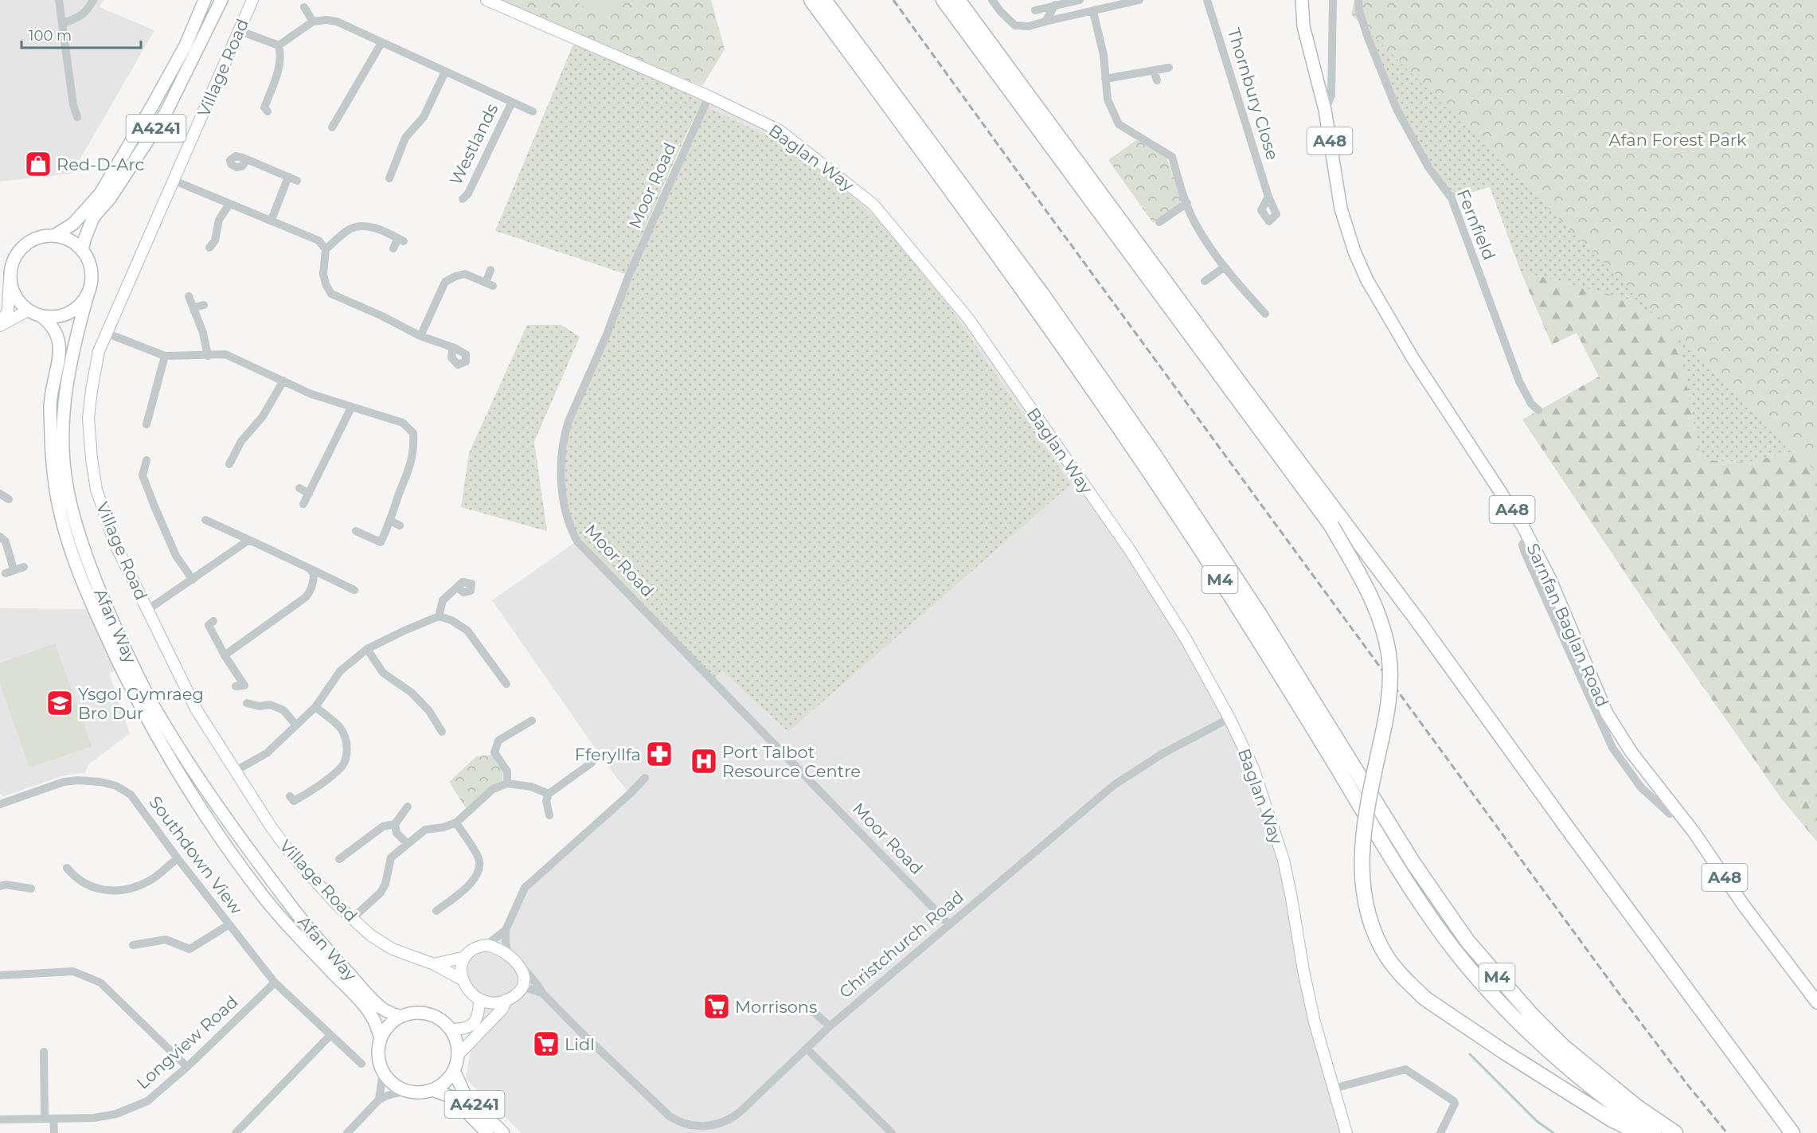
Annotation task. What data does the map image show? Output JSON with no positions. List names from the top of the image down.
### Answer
{
  "streets": {
    "highway": ["M4"],
    "main road": [
      "A4241",
      "A48",
      "Sarnfan Baglan Road",
      "Afan Way"
    ],
    "street": [
      "Village Road",
      "Thornbury Close",
      "Westlands",
      "Baglan Way",
      "Moor Road",
      "Fernfield",
      "Southdown View",
      "Christchurch Road",
      "Longview Road"
    ]
  },
  "crossings": [
    ["Village Road", "Christchurch Road"],
    ["A4241", "Afan Way"],
    ["A48", "Sarnfan Baglan Road"],
    ["Baglan Way", "Moor Road"],
    ["Baglan Way", "Christchurch Road"],
    ["Moor Road", "Christchurch Road"],
    ["Southdown View", "Longview Road"]
  ],
  "parks": ["Afan Forest Park"],
  "places": {
    "shop": ["Red-D-Arc"],
    "school or university": ["Ysgol Gymraeg Bro Dur"],
    "pharmacy": ["Fferyllfa"],
    "hospital": ["Port Talbot Resource Centre"],
    "supermarket": ["Morrisons", "Lidl"]
  },
  "scale_bar": "100 m"
}
